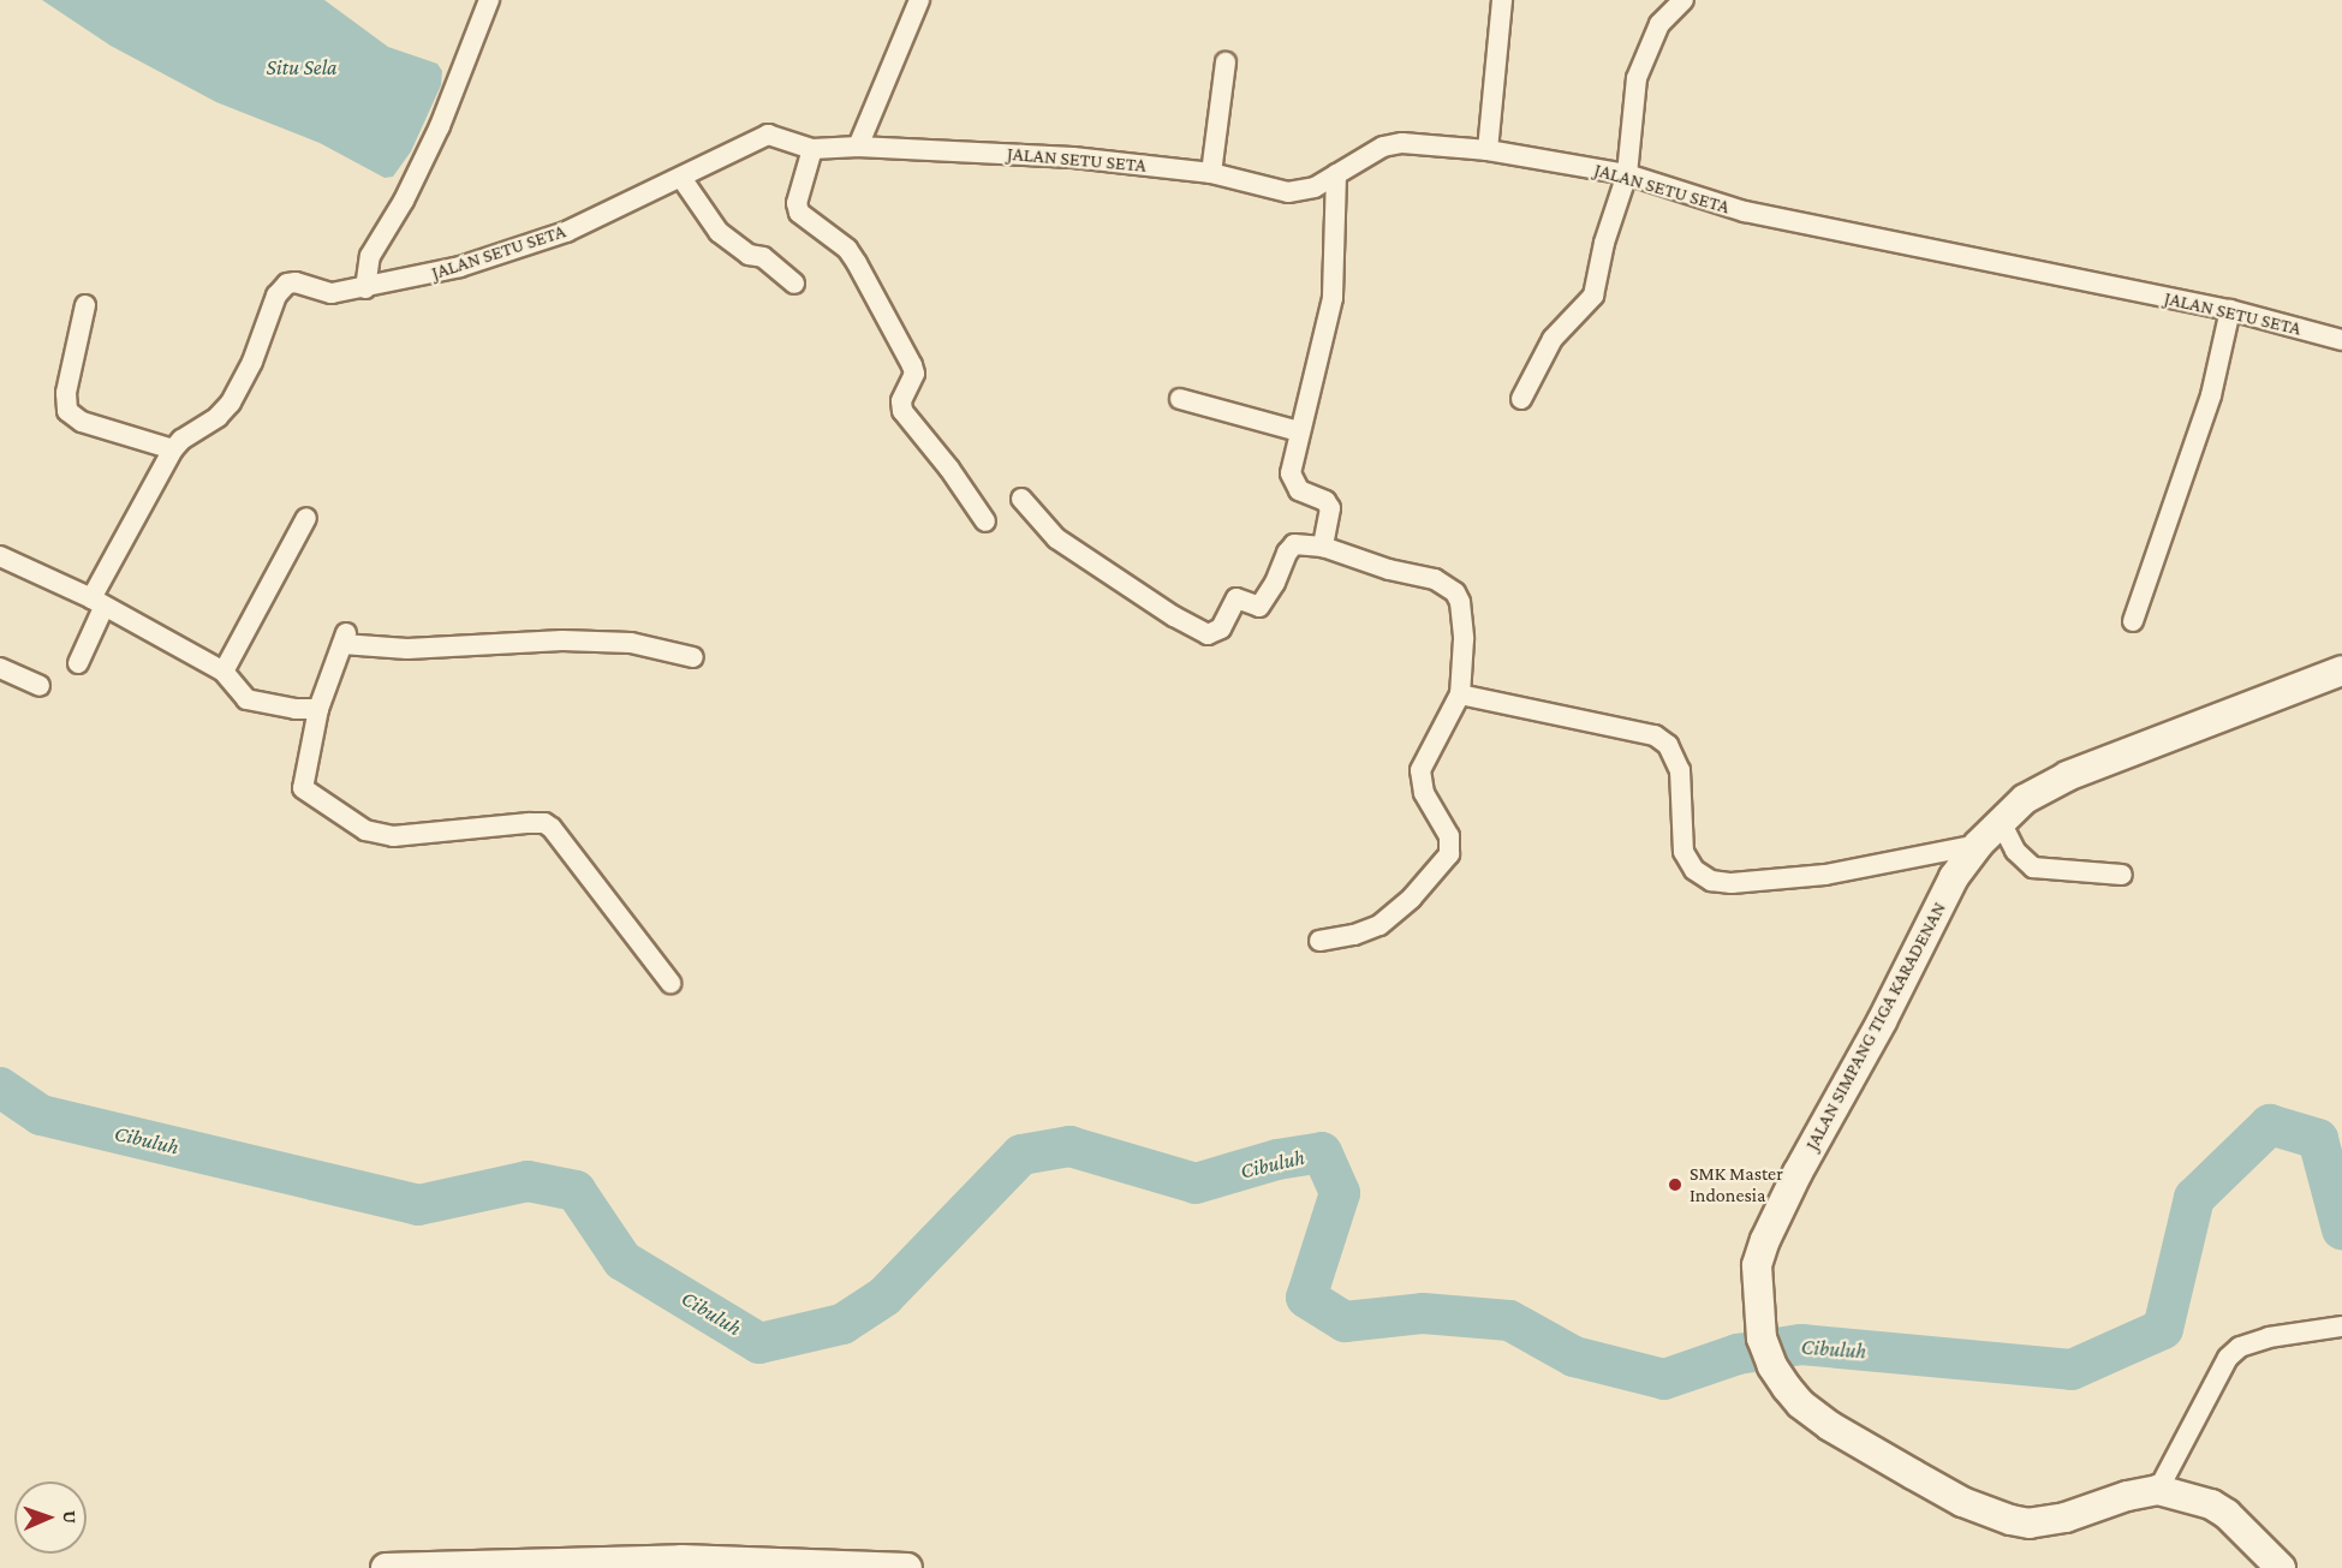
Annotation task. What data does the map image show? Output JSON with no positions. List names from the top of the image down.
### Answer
{
  "streets": {
    "street": ["JALAN SETU SETA", "JALAN SIMPANG TIGA KARADENAN"]
  },
  "water": ["Situ Sela", "Cibuluh"],
  "places": ["SMK Master Indonesia"],
  "north": "right"
}
